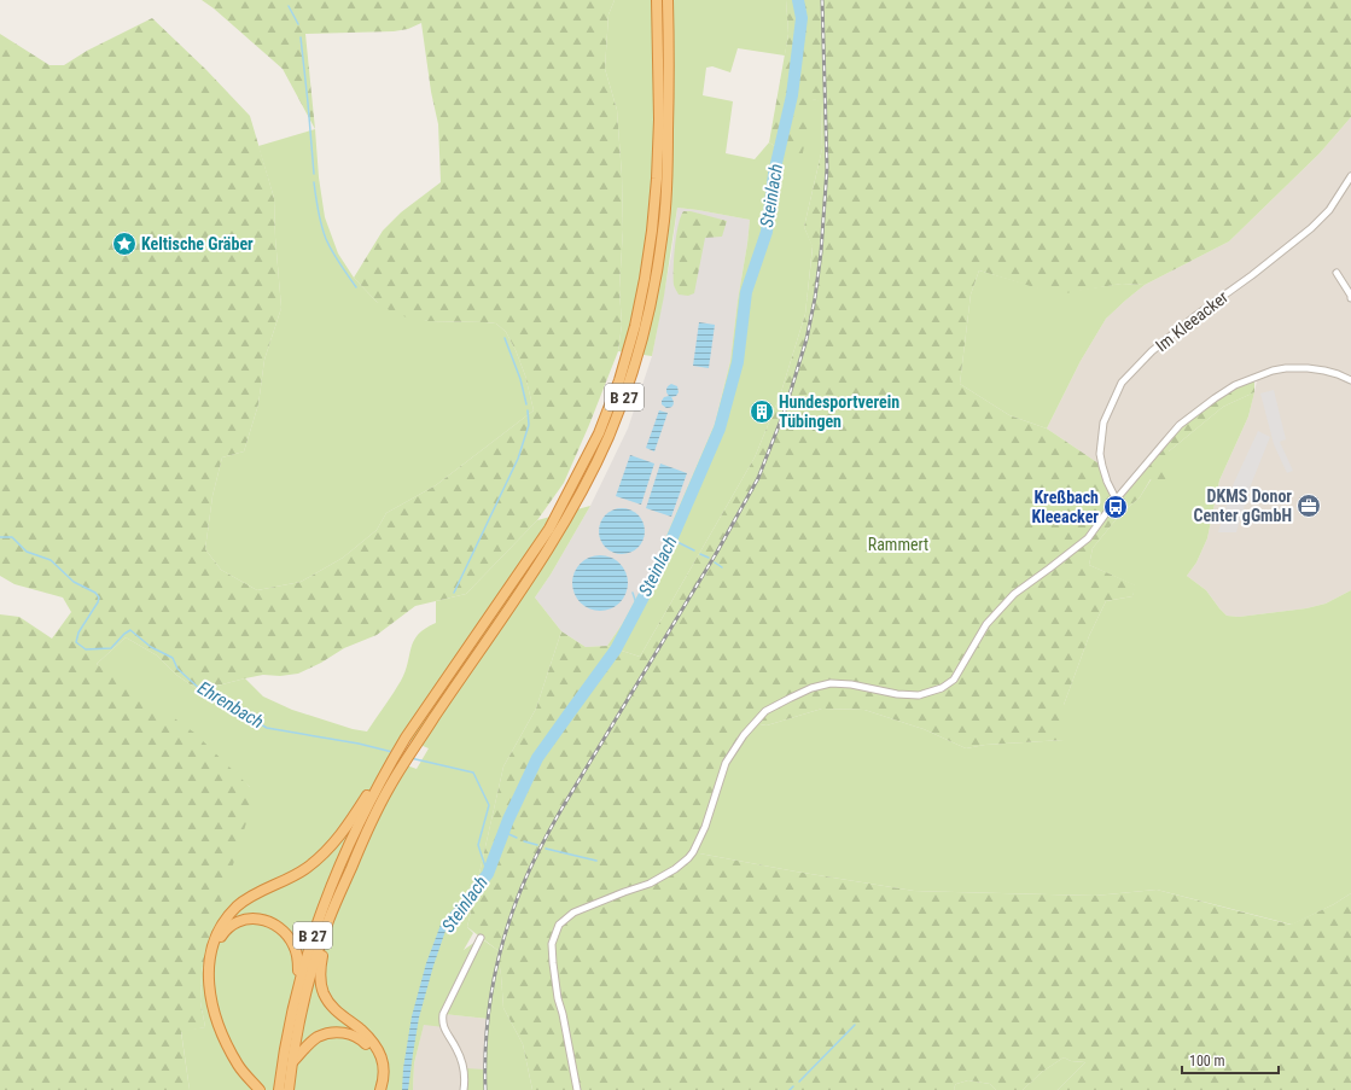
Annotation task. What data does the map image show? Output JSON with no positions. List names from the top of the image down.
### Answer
{
  "streets": {
    "highway": ["B 27"],
    "street": ["Im Kleeacker"]
  },
  "water": ["Steinlach", "Ehrenbach"],
  "parks": ["Rammert"],
  "places": {
    "place": ["Keltische Gräber"],
    "building": ["Hundesportverein Tübingen"],
    "office": ["DKMS Donor Center gGmbH"],
    "bus stop": ["Kreßbach Kleeacker"]
  },
  "scale_bar": "100 m"
}
